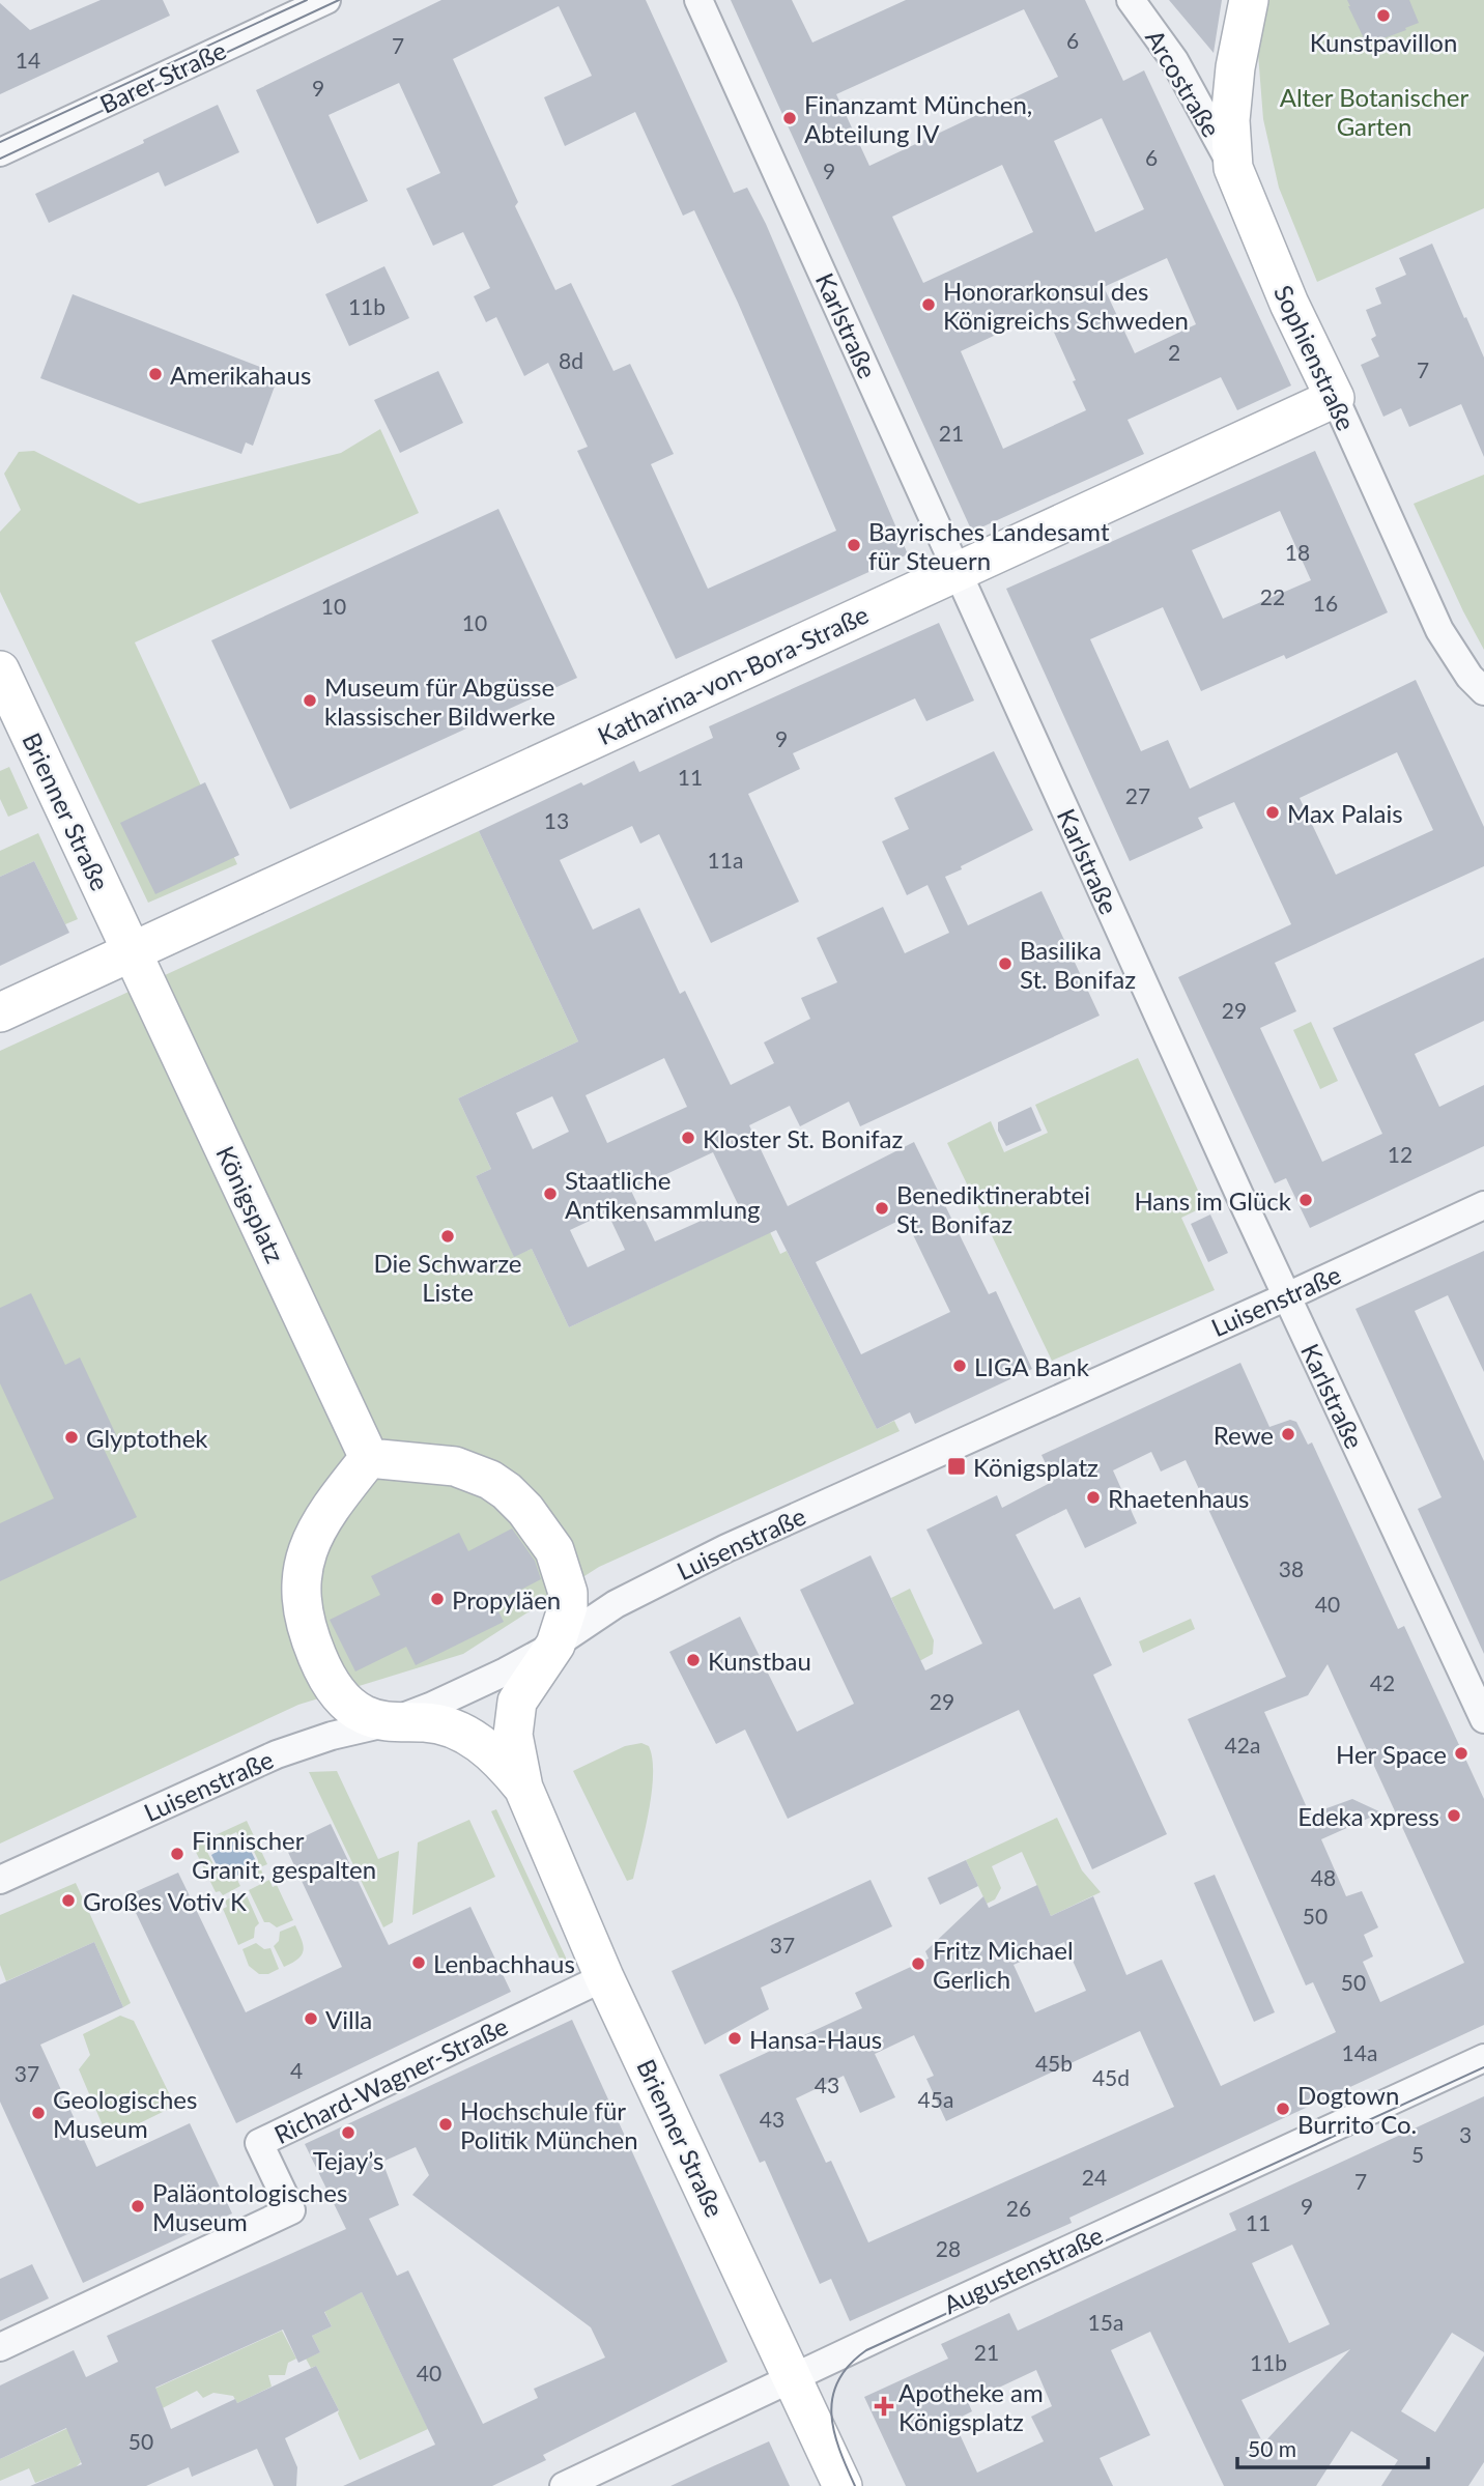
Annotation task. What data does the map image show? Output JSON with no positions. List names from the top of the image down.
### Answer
{
  "streets": {
    "main road": [
      "Sophienstraße",
      "Katharina-von-Bora-Straße",
      "Brienner Straße",
      "Königsplatz"
    ],
    "street": [
      "Barer Straße",
      "Arcostraße",
      "Karlstraße",
      "Luisenstraße",
      "Richard-Wagner-Straße",
      "Augustenstraße"
    ]
  },
  "crossings": [
    ["Arcostraße", "Sophienstraße"],
    ["Karlstraße", "Katharina-von-Bora-Straße"],
    ["Karlstraße", "Luisenstraße"],
    ["Sophienstraße", "Katharina-von-Bora-Straße"],
    ["Katharina-von-Bora-Straße", "Brienner Straße"],
    ["Katharina-von-Bora-Straße", "Königsplatz"],
    ["Brienner Straße", "Königsplatz"],
    ["Brienner Straße", "Richard-Wagner-Straße"],
    ["Brienner Straße", "Augustenstraße"]
  ],
  "parks": ["Alter Botanischer Garten"],
  "places": {
    "other": [
      "Kunstpavillon",
      "Finanzamt München, Abteilung IV",
      "Honorarkonsul des Königreichs Schweden",
      "Amerikahaus",
      "Bayrisches Landesamt für Steuern",
      "Museum für Abgüsse klassischer Bildwerke",
      "Max Palais",
      "Basilika St. Bonifaz",
      "Kloster St. Bonifaz",
      "Staatliche Antikensammlung",
      "Hans im Glück",
      "Benediktinerabtei St. Bonifaz",
      "Die Schwarze Liste",
      "LIGA Bank",
      "Rewe",
      "Glyptothek",
      "Rhaetenhaus",
      "Propyläen",
      "Kunstbau",
      "Her Space",
      "Edeka xpress",
      "Finnischer Granit, gespalten",
      "Großes Votiv K",
      "Lenbachhaus",
      "Fritz Michael Gerlich",
      "Villa",
      "Hansa-Haus",
      "Dogtown Burrito Co.",
      "Geologisches Museum",
      "Hochschule für Politik München",
      "Tejay’s",
      "Paläontologisches Museum"
    ],
    "transit": ["Königsplatz"],
    "health": ["Apotheke am Königsplatz"]
  },
  "house_numbers": [
    "6",
    "7",
    "14",
    "9",
    "6",
    "9",
    "11b",
    "2",
    "8d",
    "7",
    "21",
    "18",
    "22",
    "16",
    "10",
    "10",
    "9",
    "11",
    "27",
    "13",
    "11a",
    "29",
    "12",
    "38",
    "40",
    "42",
    "29",
    "42a",
    "48",
    "50",
    "37",
    "50",
    "14a",
    "45b",
    "4",
    "37",
    "45d",
    "43",
    "45a",
    "43",
    "3",
    "5",
    "24",
    "7",
    "9",
    "26",
    "11",
    "28",
    "15a",
    "21",
    "11b",
    "40",
    "50"
  ],
  "scale_bar": "50 m"
}
